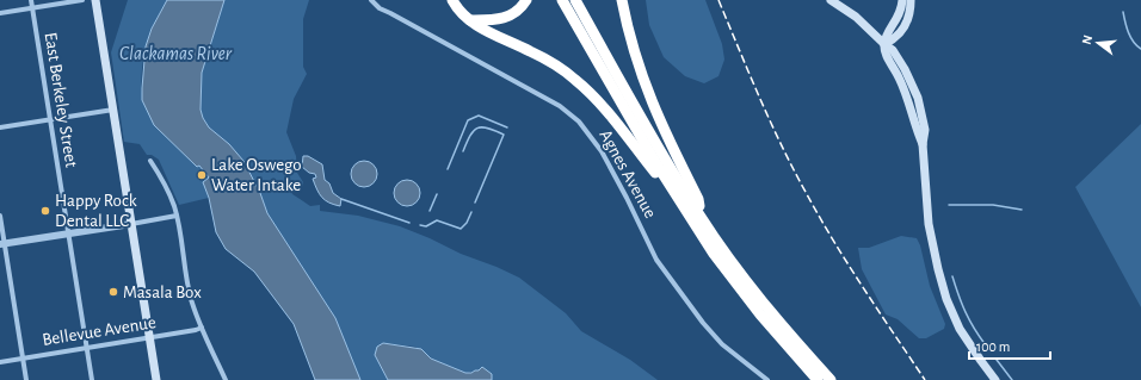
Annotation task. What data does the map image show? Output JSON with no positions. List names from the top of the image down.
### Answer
{
  "streets": {
    "street": ["East Berkeley Street", "Agnes Avenue", "Bellevue Avenue"]
  },
  "crossings": [
    ["East Berkeley Street", "Bellevue Avenue"]
  ],
  "water": ["Clackamas River"],
  "places": ["Lake Oswego Water Intake", "Happy Rock Dental LLC", "Masala Box"],
  "scale_bar": "100 m",
  "north": "left"
}
